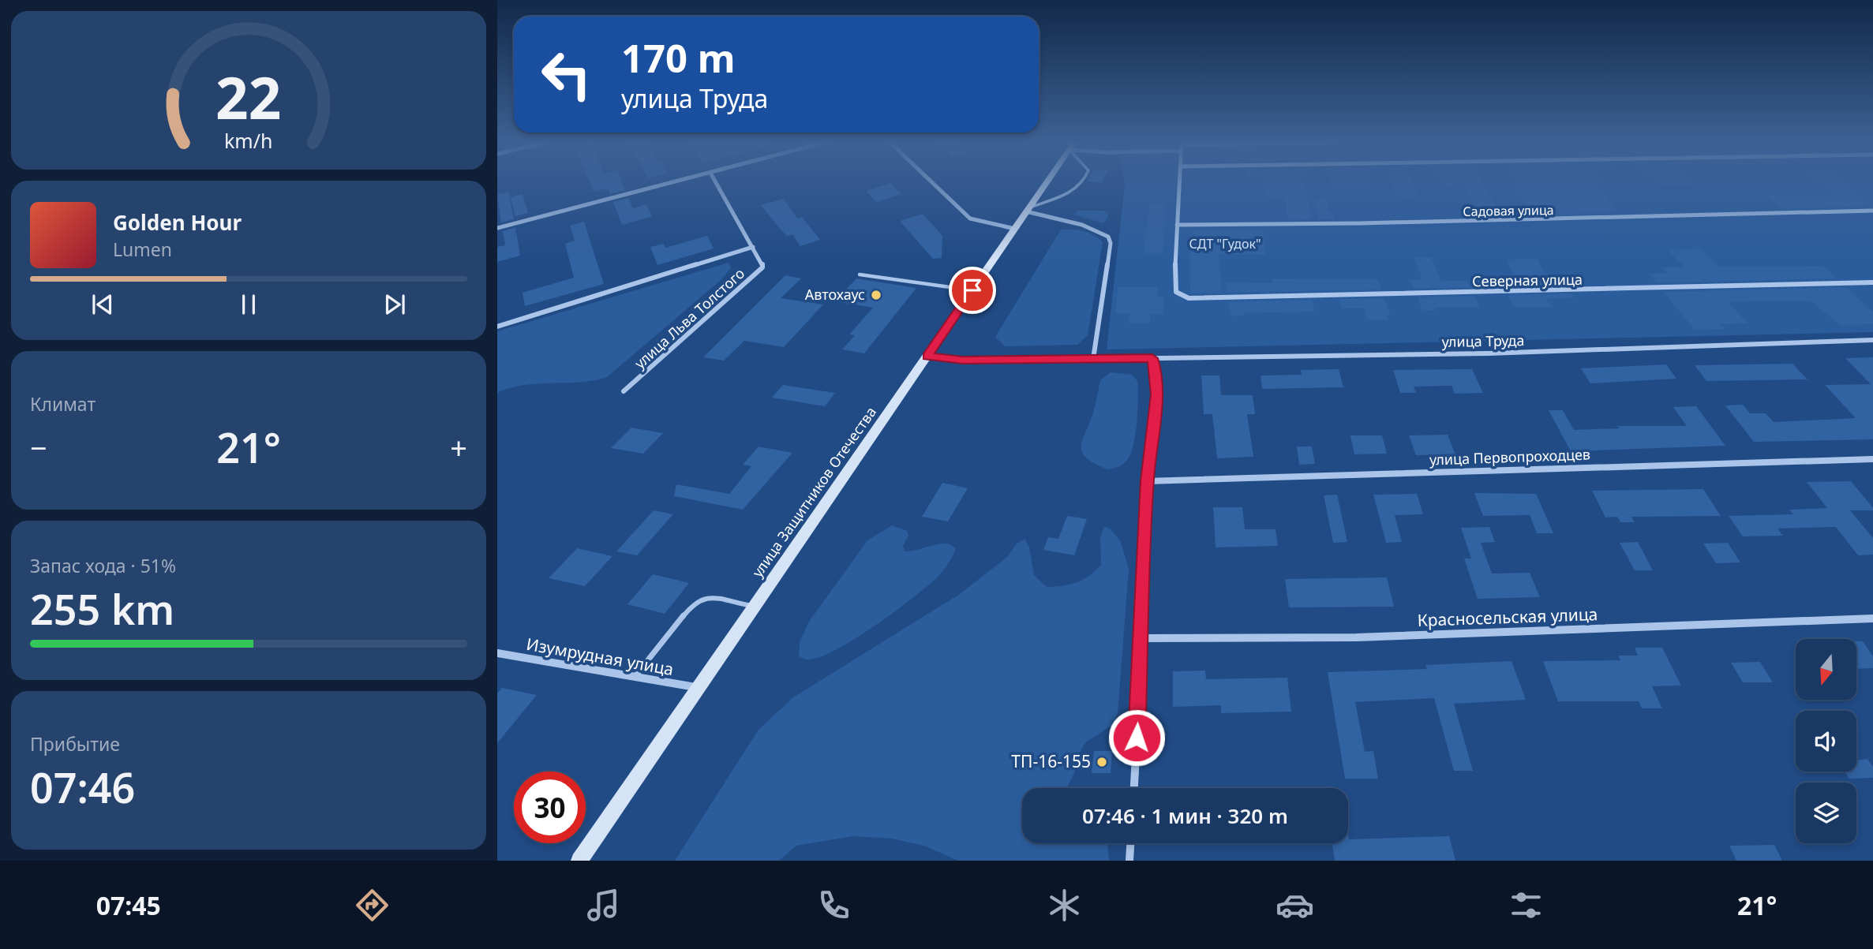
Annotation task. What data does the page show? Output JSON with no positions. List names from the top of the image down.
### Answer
{
  "streets": {
    "main road": ["улица Защитников Отечества"],
    "street": [
      "Садовая улица",
      "Северная улица",
      "улица Льва Толстого",
      "улица Труда",
      "улица Первопроходцев",
      "Красносельская улица",
      "Изумрудная улица"
    ]
  },
  "crossings": [
    ["Садовая улица", "Северная улица"],
    ["улица Труда", "улица Защитников Отечества"],
    ["улица Защитников Отечества", "Изумрудная улица"]
  ],
  "parks": ["СДТ \"Гудок\""],
  "places": ["Автохаус", "ТП-16-155"],
  "north": "bottom",
  "page": {
    "turn": ["170 m", "улица Труда"],
    "song": ["Golden Hour", "Lumen"],
    "tile": [
      "Климат",
      ["Запас хода · 51%", "255 km"],
      ["Прибытие", "07:46"]
    ],
    "heat": ["−", "21°", "+"],
    "limit": "30",
    "trip": "07:46 · 1 мин · 320 m",
    "tabs": ["07:45", "21°"],
    "gauge": ["22", "km/h"]
  }
}
